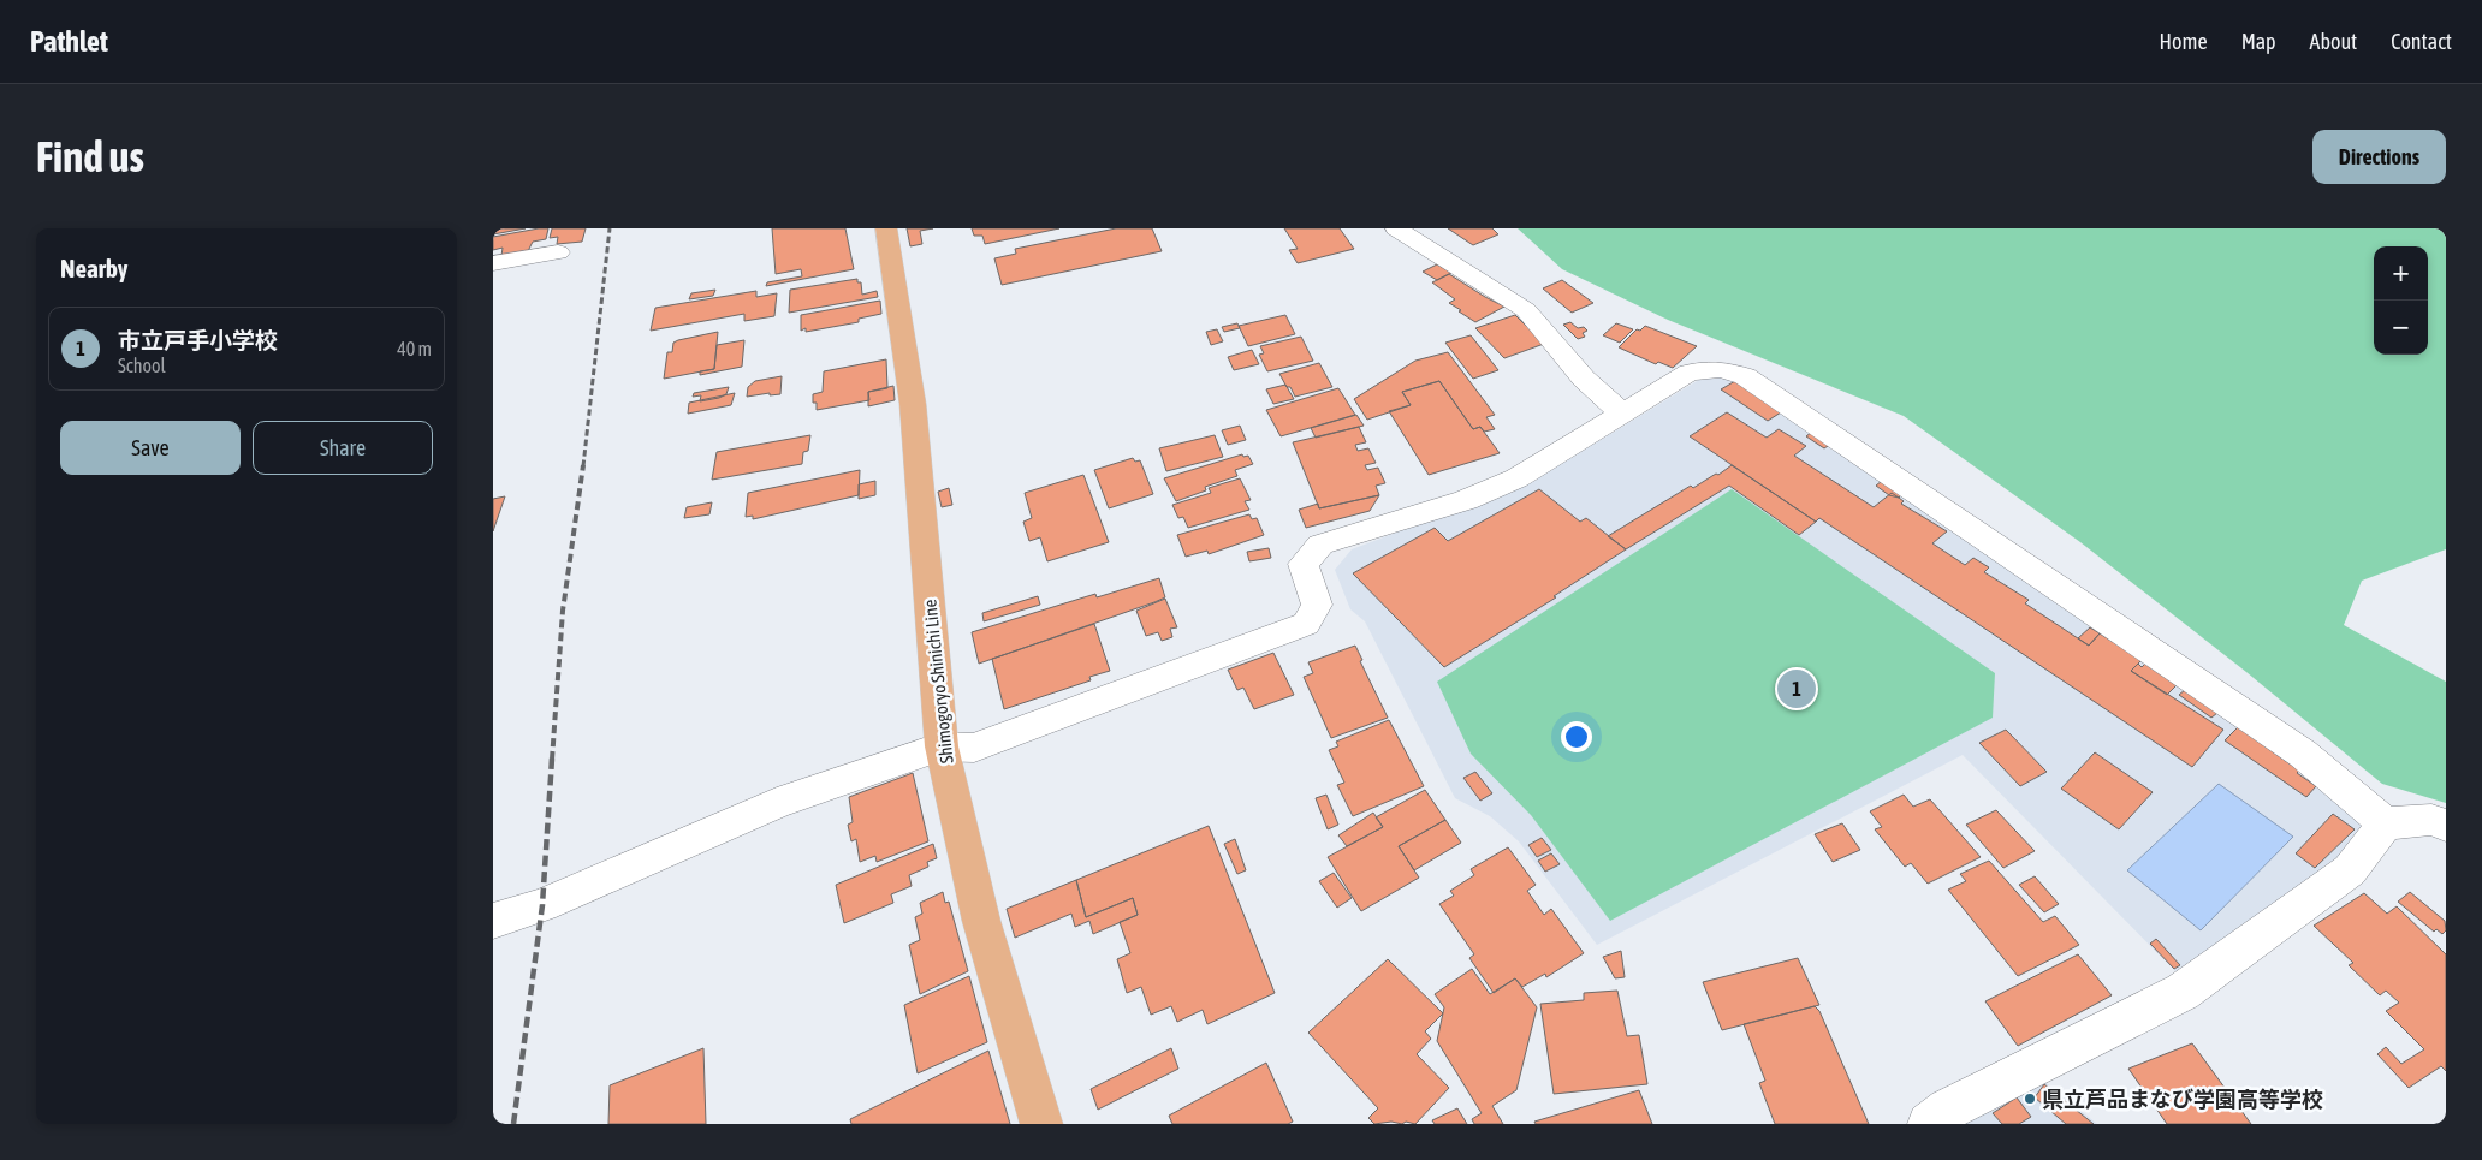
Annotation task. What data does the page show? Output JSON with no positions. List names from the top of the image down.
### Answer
{
  "streets": {
    "main road": ["Shimogoryo Shinichi Line"]
  },
  "places": ["県立芦品まなび学園高等学校"],
  "page": {
    "header": "Pathlet",
    "nav": [
      "Home",
      "Map",
      "About",
      "Contact"
    ],
    "buttons": [
      "Directions",
      ["Save", "Share"]
    ],
    "title": "Find us",
    "heading": "Nearby",
    "map_buttons": ["+", "−"],
    "list": [
      {
        "mark": "1",
        "name": "市立戸手小学校",
        "note": "School",
        "value": "40 m"
      }
    ],
    "pins": "1"
  }
}
